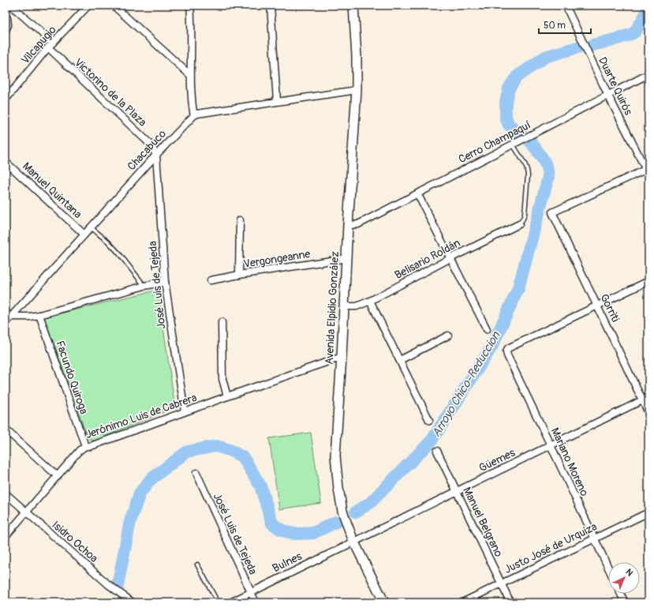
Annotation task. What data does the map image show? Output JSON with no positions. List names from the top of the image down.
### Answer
{
  "streets": {
    "main road": ["Avenida Elpidio González"],
    "street": [
      "Vilcapugio",
      "Duarte Quirós",
      "Victorino de la Plaza",
      "Cerro Champaquí",
      "Chacabuco",
      "Manuel Quintana",
      "Vergongeanne",
      "Belisario Roldán",
      "José Luis de Tejeda",
      "Gorriti",
      "Facundo Quiroga",
      "Jerónimo Luis de Cabrera",
      "Güemes",
      "Mariano Moreno",
      "Manuel Belgrano",
      "Isidro Ochoa",
      "Justo José de Urquiza",
      "Bulnes"
    ]
  },
  "crossings": [
    ["Vilcapugio", "Victorino de la Plaza"],
    ["Duarte Quirós", "Cerro Champaquí"],
    ["Duarte Quirós", "Gorriti"],
    ["Victorino de la Plaza", "Chacabuco"],
    ["Victorino de la Plaza", "José Luis de Tejeda"],
    ["Cerro Champaquí", "Avenida Elpidio González"],
    ["Chacabuco", "Manuel Quintana"],
    ["Chacabuco", "José Luis de Tejeda"],
    ["Vergongeanne", "Avenida Elpidio González"],
    ["Belisario Roldán", "Avenida Elpidio González"],
    ["José Luis de Tejeda", "Jerónimo Luis de Cabrera"],
    ["José Luis de Tejeda", "Bulnes"],
    ["Avenida Elpidio González", "Jerónimo Luis de Cabrera"],
    ["Avenida Elpidio González", "Güemes"],
    ["Avenida Elpidio González", "Bulnes"],
    ["Gorriti", "Güemes"],
    ["Gorriti", "Mariano Moreno"],
    ["Facundo Quiroga", "Jerónimo Luis de Cabrera"],
    ["Jerónimo Luis de Cabrera", "Isidro Ochoa"],
    ["Güemes", "Mariano Moreno"],
    ["Güemes", "Manuel Belgrano"],
    ["Güemes", "Bulnes"],
    ["Mariano Moreno", "Justo José de Urquiza"],
    ["Manuel Belgrano", "Justo José de Urquiza"]
  ],
  "water": ["Arroyo Chico-Reduccion"],
  "scale_bar": "50 m",
  "north": "top right"
}
